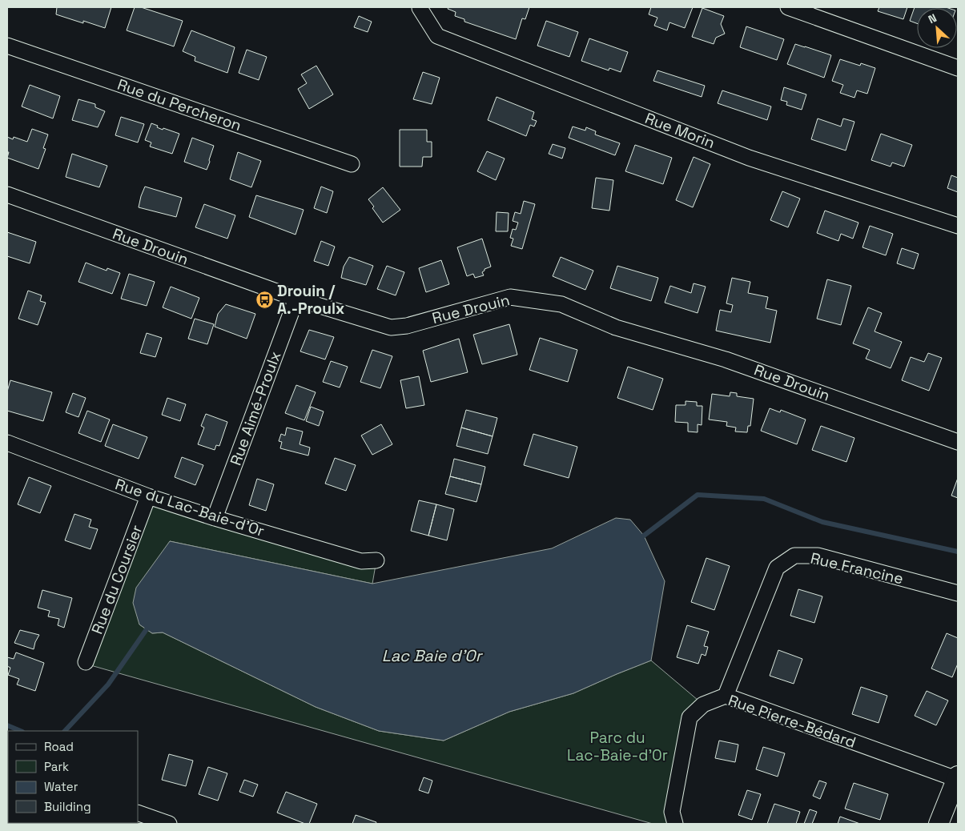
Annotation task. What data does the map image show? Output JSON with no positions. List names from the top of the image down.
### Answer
{
  "streets": {
    "street": [
      "Rue du Percheron",
      "Rue Morin",
      "Rue Drouin",
      "Rue Aimé-Proulx",
      "Rue du Lac-Baie-d'Or",
      "Rue Francine",
      "Rue du Coursier",
      "Rue Pierre-Bédard"
    ]
  },
  "crossings": [
    ["Rue Drouin", "Rue Aimé-Proulx"],
    ["Rue Aimé-Proulx", "Rue du Lac-Baie-d'Or"],
    ["Rue du Lac-Baie-d'Or", "Rue du Coursier"],
    ["Rue Francine", "Rue Pierre-Bédard"]
  ],
  "water": ["Lac Baie d'Or"],
  "parks": ["Parc du Lac-Baie-d'Or"],
  "places": {
    "bus stop": ["Drouin / A.-Proulx"]
  },
  "legend": [
    "Road",
    "Park",
    "Water",
    "Building"
  ],
  "north": "top left"
}
